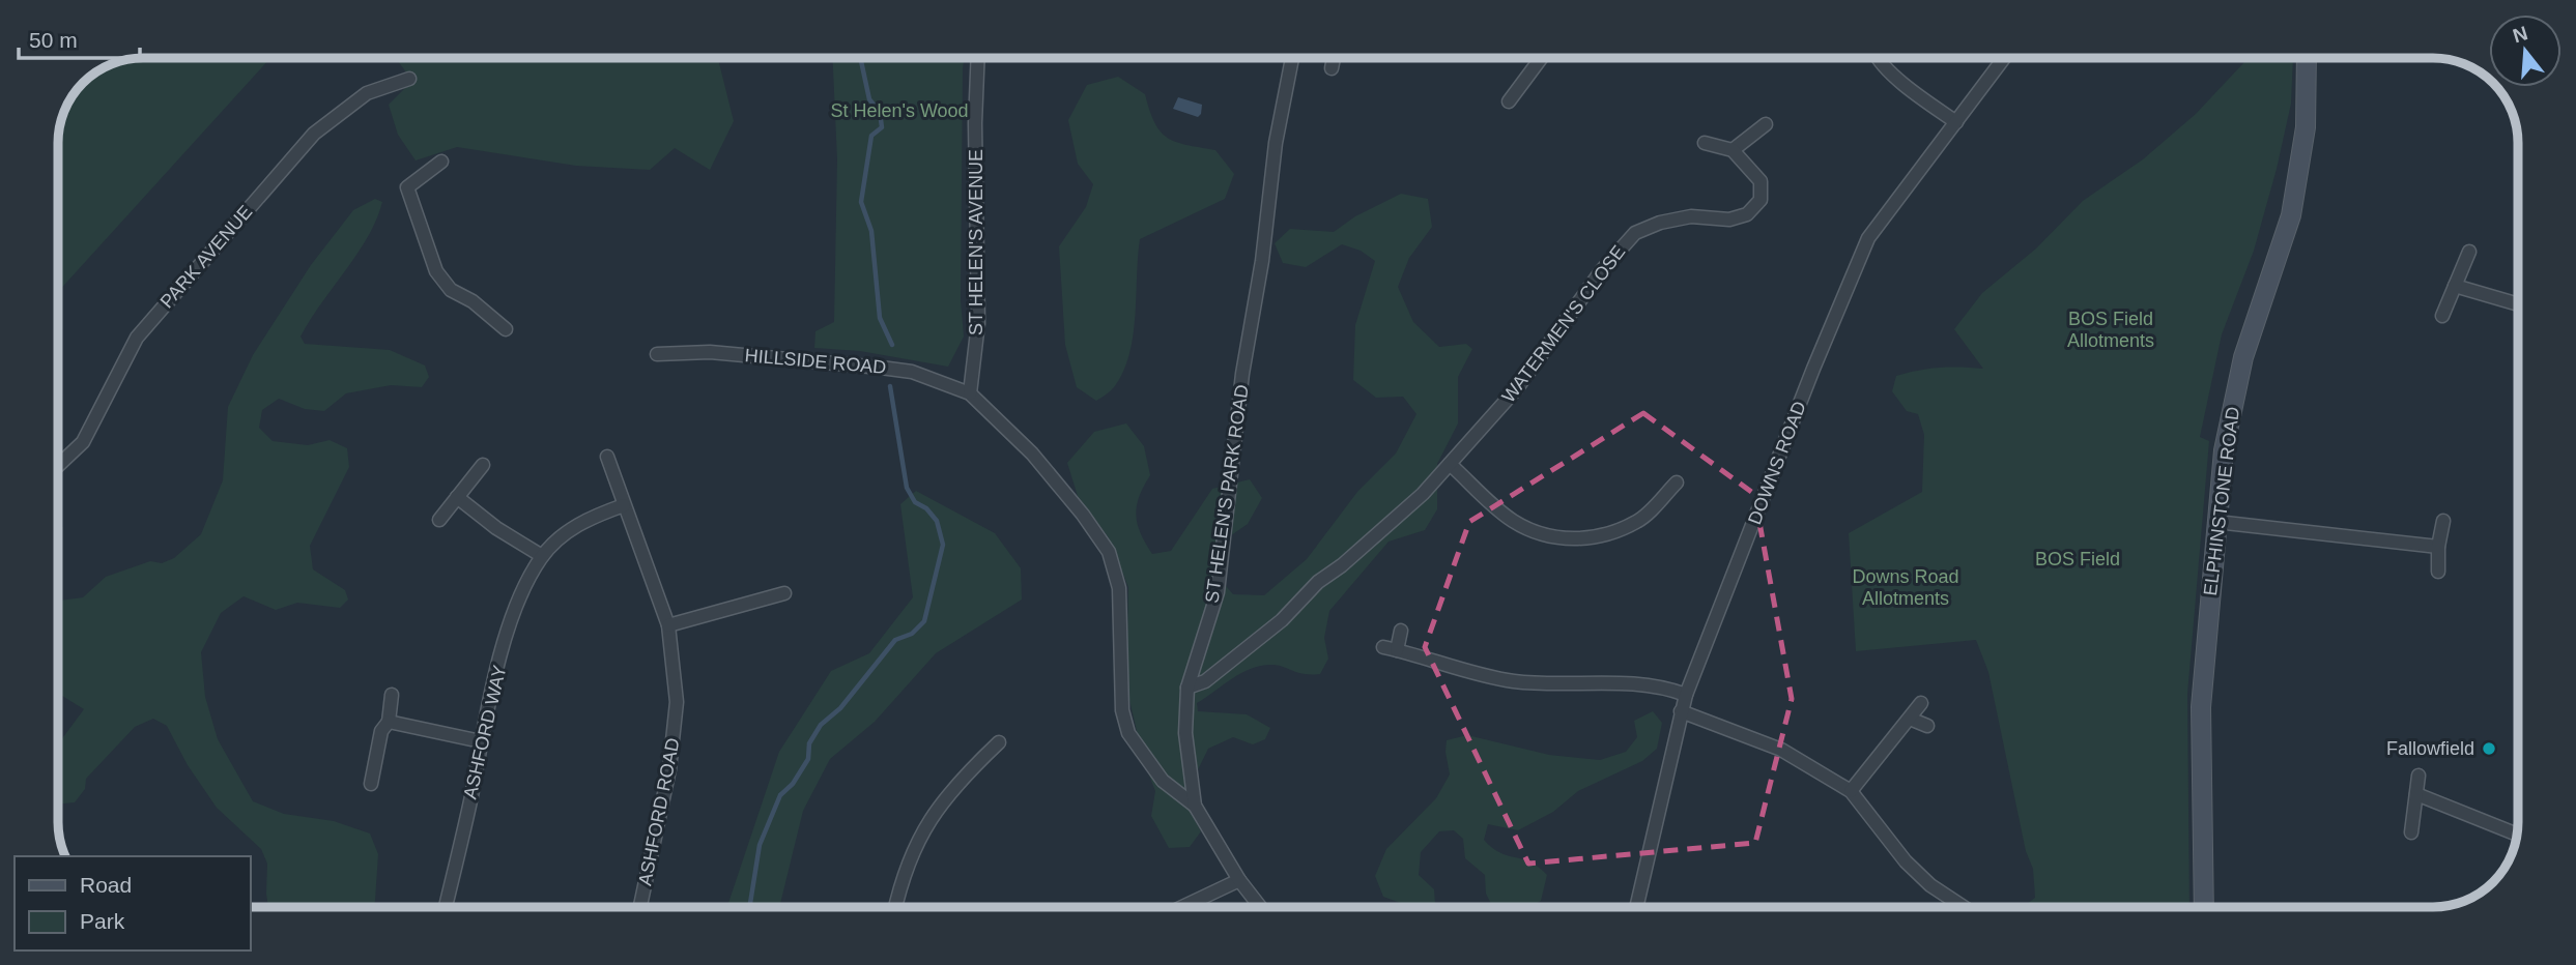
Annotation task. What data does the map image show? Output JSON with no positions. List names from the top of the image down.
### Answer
{
  "streets": {
    "street": [
      "ST HELEN'S AVENUE",
      "PARK AVENUE",
      "WATERMEN'S CLOSE",
      "HILLSIDE ROAD",
      "DOWNS ROAD",
      "ST HELEN'S PARK ROAD",
      "ELPHINSTONE ROAD",
      "ASHFORD WAY",
      "ASHFORD ROAD"
    ]
  },
  "crossings": [
    ["ST HELEN'S AVENUE", "HILLSIDE ROAD"],
    ["WATERMEN'S CLOSE", "ST HELEN'S PARK ROAD"],
    ["ASHFORD WAY", "ASHFORD ROAD"]
  ],
  "parks": [
    "St Helen's Wood",
    "BOS Field Allotments",
    "BOS Field",
    "Downs Road Allotments"
  ],
  "places": ["Fallowfield"],
  "legend": ["Road", "Park"],
  "scale_bar": "50 m",
  "north": "top"
}
